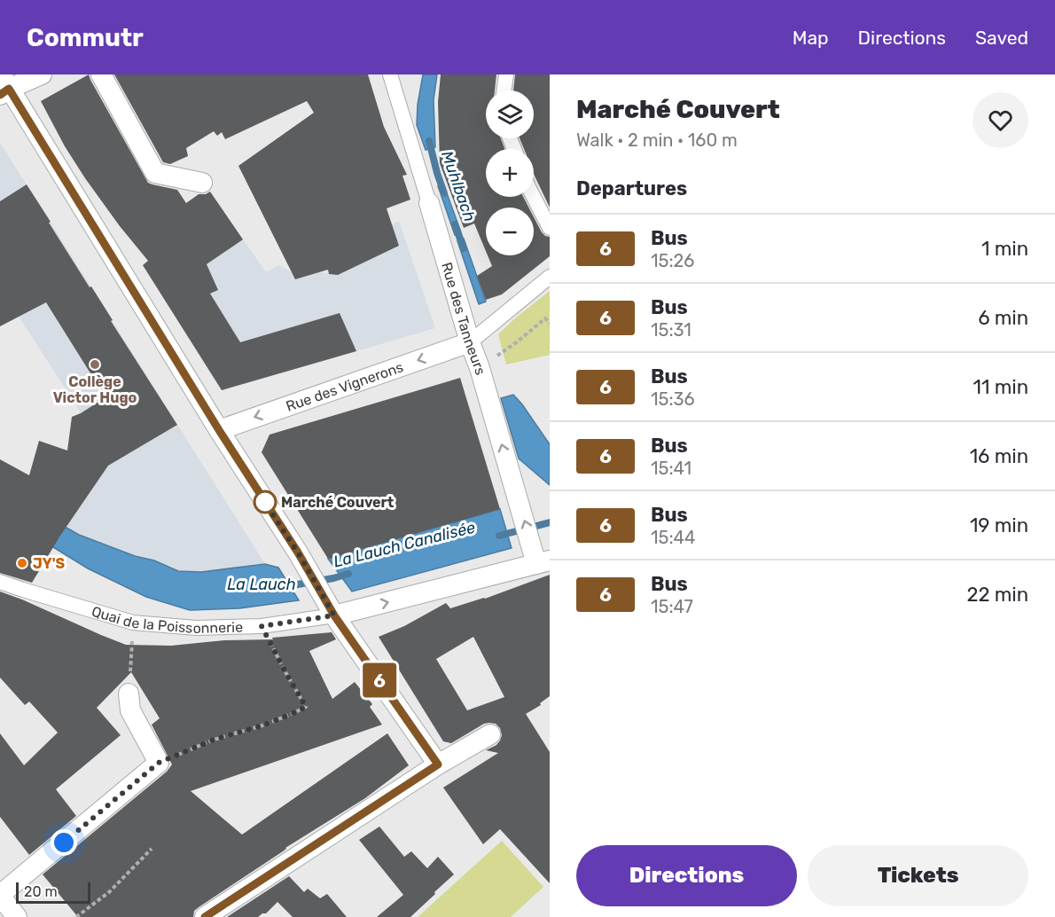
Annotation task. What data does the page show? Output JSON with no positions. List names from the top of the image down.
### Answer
{
  "streets": {
    "street": ["Rue des Tanneurs", "Rue des Vignerons", "Quai de la Poissonnerie"]
  },
  "crossings": [
    ["Rue des Tanneurs", "Rue des Vignerons"],
    ["Rue des Tanneurs", "Quai de la Poissonnerie"]
  ],
  "one_way": ["Rue des Tanneurs", "Rue des Vignerons"],
  "water": ["Muhlbach", "La Lauch Canalisée", "La Lauch"],
  "places": ["Collège Victor Hugo", "Marché Couvert", "JY'S"],
  "lines": ["bus line 6"],
  "scale_bar": "20 m",
  "page": {
    "header": "Commutr",
    "nav": ["Map", "Directions", "Saved"],
    "on_map": "6",
    "heading": [
      ["Marché Couvert", "Walk · 2 min · 160 m"],
      "Departures"
    ],
    "map_buttons": ["+", "−"],
    "list": [
      {
        "mark": "6",
        "name": "Bus",
        "note": "15:26",
        "value": "1 min"
      },
      {
        "mark": "6",
        "name": "Bus",
        "note": "15:31",
        "value": "6 min"
      },
      {
        "mark": "6",
        "name": "Bus",
        "note": "15:36",
        "value": "11 min"
      },
      {
        "mark": "6",
        "name": "Bus",
        "note": "15:41",
        "value": "16 min"
      },
      {
        "mark": "6",
        "name": "Bus",
        "note": "15:44",
        "value": "19 min"
      },
      {
        "mark": "6",
        "name": "Bus",
        "note": "15:47",
        "value": "22 min"
      }
    ],
    "buttons": ["Directions", "Tickets"],
    "scale": "20 m"
  }
}
